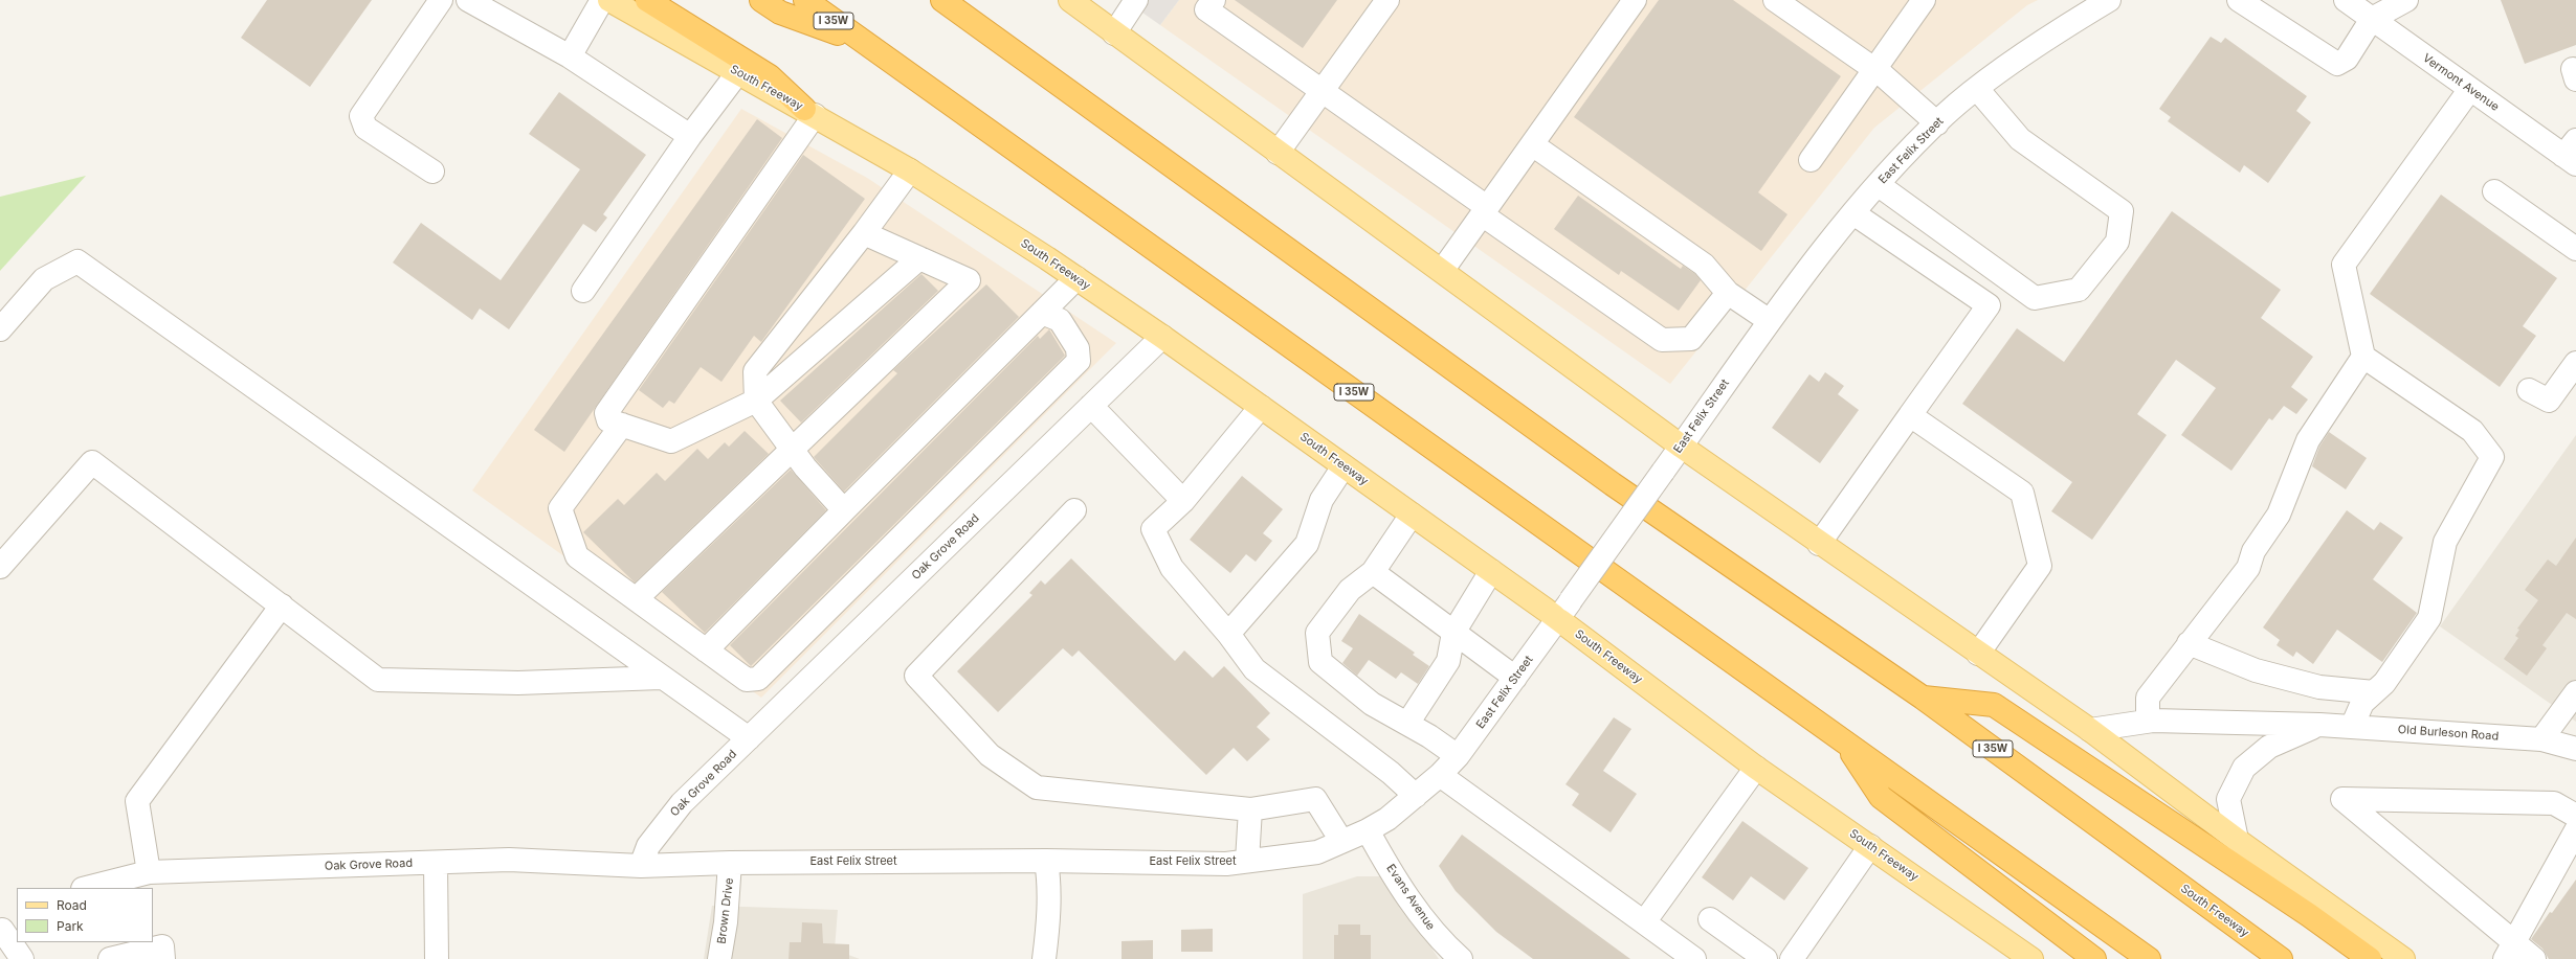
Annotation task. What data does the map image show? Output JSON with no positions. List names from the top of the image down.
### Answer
{
  "streets": {
    "highway": ["I 35W", "South Freeway"],
    "street": [
      "Vermont Avenue",
      "East Felix Street",
      "Oak Grove Road",
      "Old Burleson Road",
      "Evans Avenue",
      "Brown Drive"
    ]
  },
  "crossings": [
    ["South Freeway", "East Felix Street"],
    ["South Freeway", "Oak Grove Road"],
    ["East Felix Street", "Oak Grove Road"],
    ["East Felix Street", "Evans Avenue"],
    ["East Felix Street", "Brown Drive"]
  ],
  "legend": ["Road", "Park"]
}
